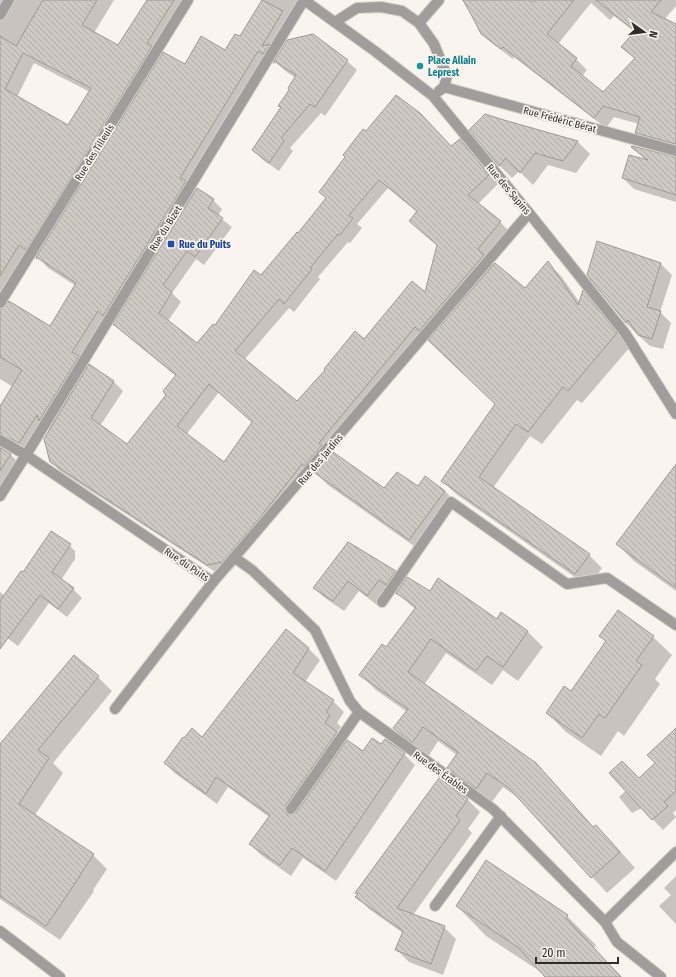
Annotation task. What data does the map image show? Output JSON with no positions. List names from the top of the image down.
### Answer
{
  "streets": {
    "street": [
      "Rue Frédéric Bérat",
      "Rue des Tilleuls",
      "Rue des Sapins",
      "Rue du Bizet",
      "Rue des Jardins",
      "Rue du Puits",
      "Rue des Érables"
    ]
  },
  "crossings": [
    ["Rue des Sapins", "Rue du Bizet"],
    ["Rue des Sapins", "Rue des Jardins"],
    ["Rue du Bizet", "Rue du Puits"],
    ["Rue des Jardins", "Rue du Puits"],
    ["Rue des Jardins", "Rue des Érables"]
  ],
  "places": {
    "other": ["Place Allain Leprest"],
    "transit": ["Rue du Puits"]
  },
  "scale_bar": "20 m",
  "north": "right"
}
